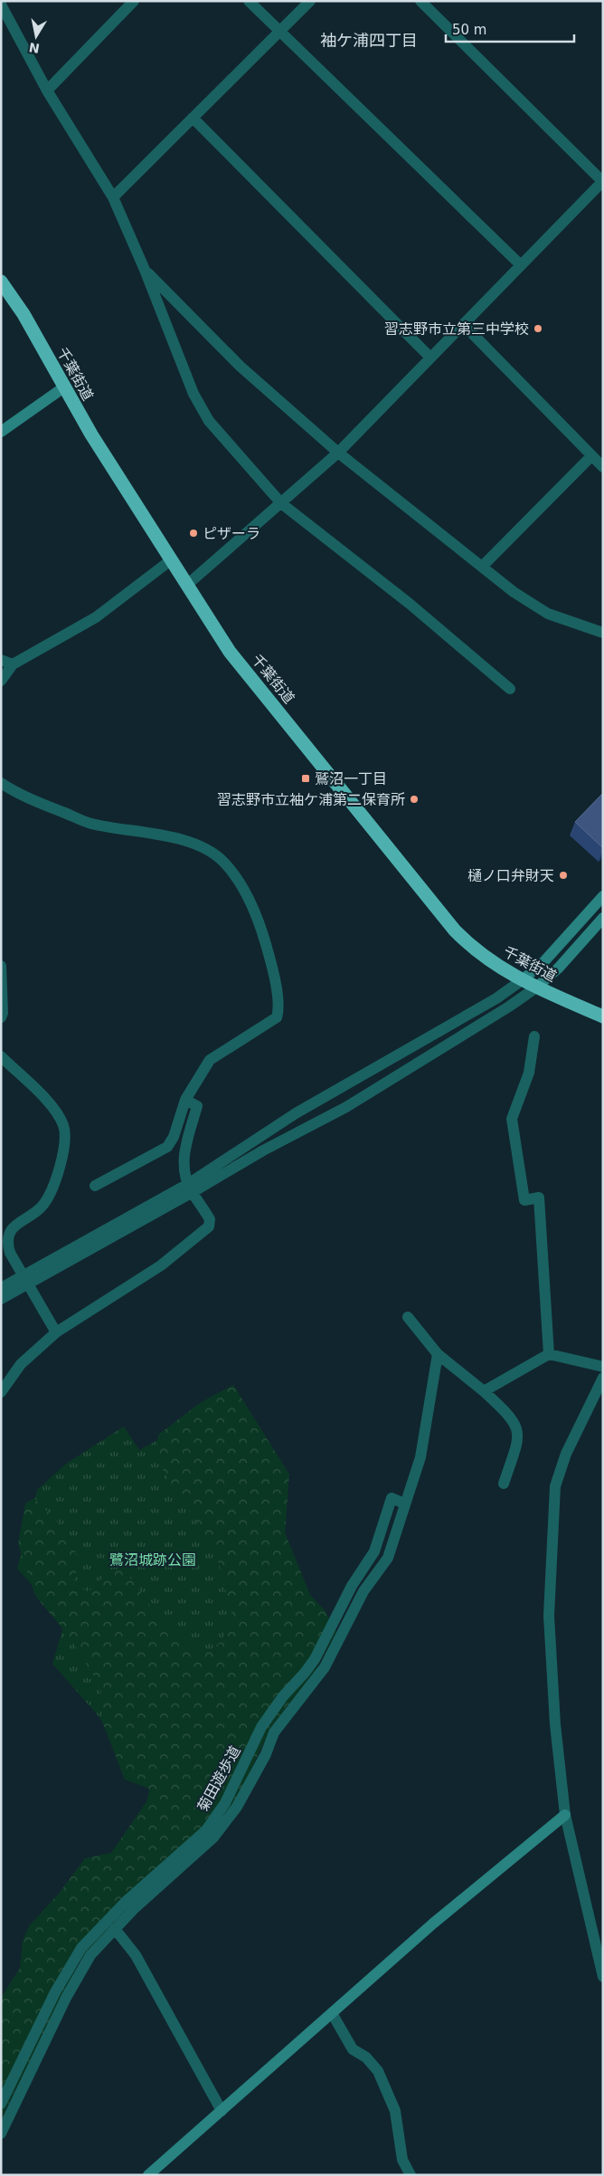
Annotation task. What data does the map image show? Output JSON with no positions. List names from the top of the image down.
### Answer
{
  "streets": {
    "highway": ["千葉街道"],
    "street": ["菊田遊歩道"]
  },
  "districts": ["袖ケ浦四丁目"],
  "parks": ["鷺沼城跡公園"],
  "places": {
    "other": [
      "習志野市立第三中学校",
      "ピザーラ",
      "習志野市立袖ケ浦第二保育所",
      "樋ノ口弁財天"
    ],
    "transit": ["鷲沼一丁目"]
  },
  "scale_bar": "50 m",
  "north": "bottom"
}
